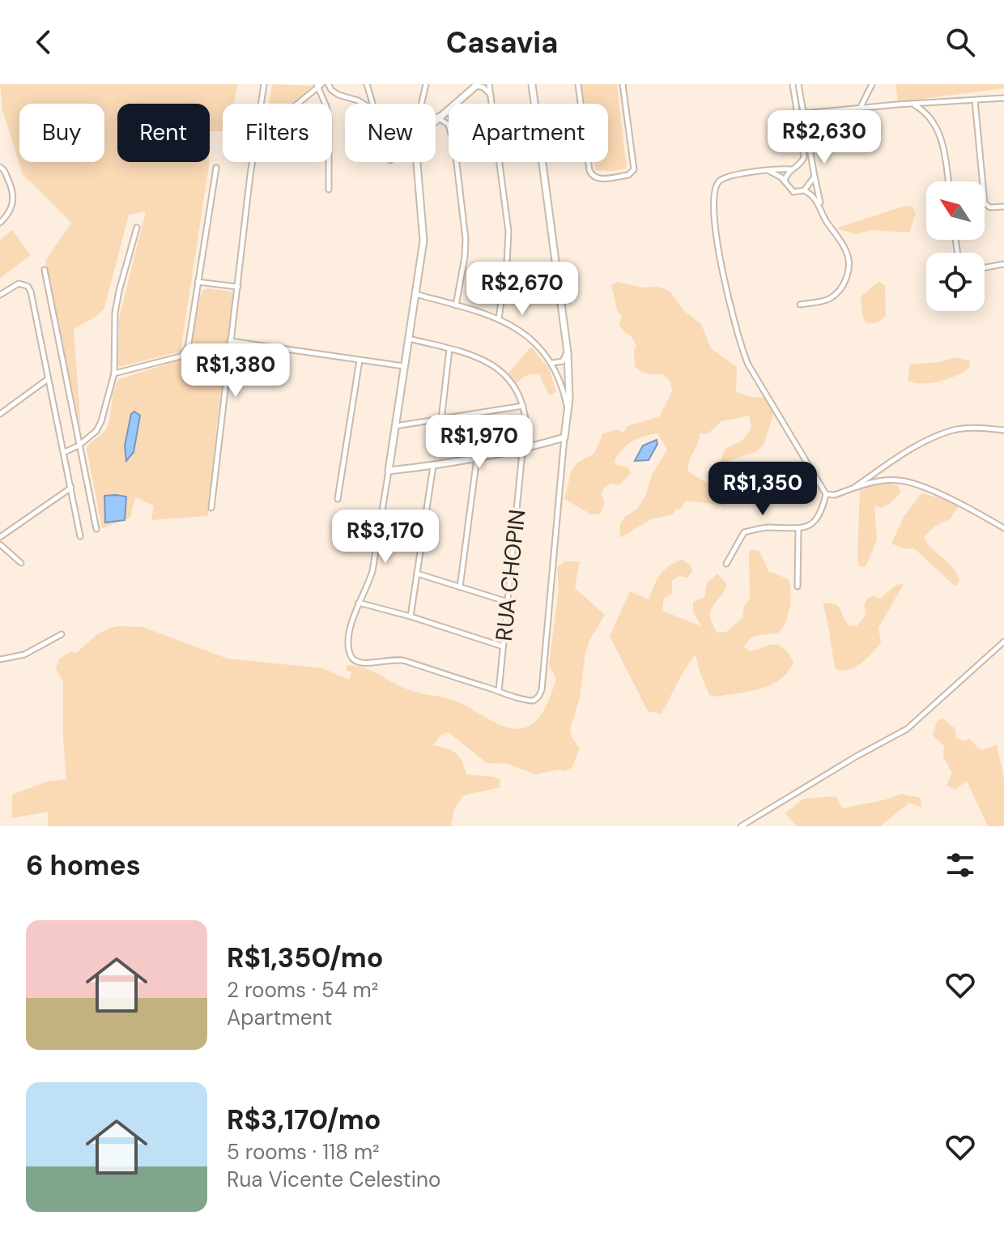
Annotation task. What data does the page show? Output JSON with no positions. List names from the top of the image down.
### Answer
{
  "streets": {
    "street": ["RUA CHOPIN"]
  },
  "north": "top left",
  "page": {
    "header": "Casavia",
    "chip": [
      "Buy",
      "Rent",
      "Filters",
      "New",
      "Apartment"
    ],
    "price": [
      "R$2,630",
      "R$2,670",
      "R$1,380",
      "R$1,970",
      "R$1,350",
      "R$3,170"
    ],
    "heading": "6 homes",
    "list": [
      {
        "name": "R$1,350/mo",
        "note": "2 rooms · 54 m² · Apartment"
      },
      {
        "name": "R$3,170/mo",
        "note": "5 rooms · 118 m² · Rua Vicente Celestino"
      }
    ]
  }
}
